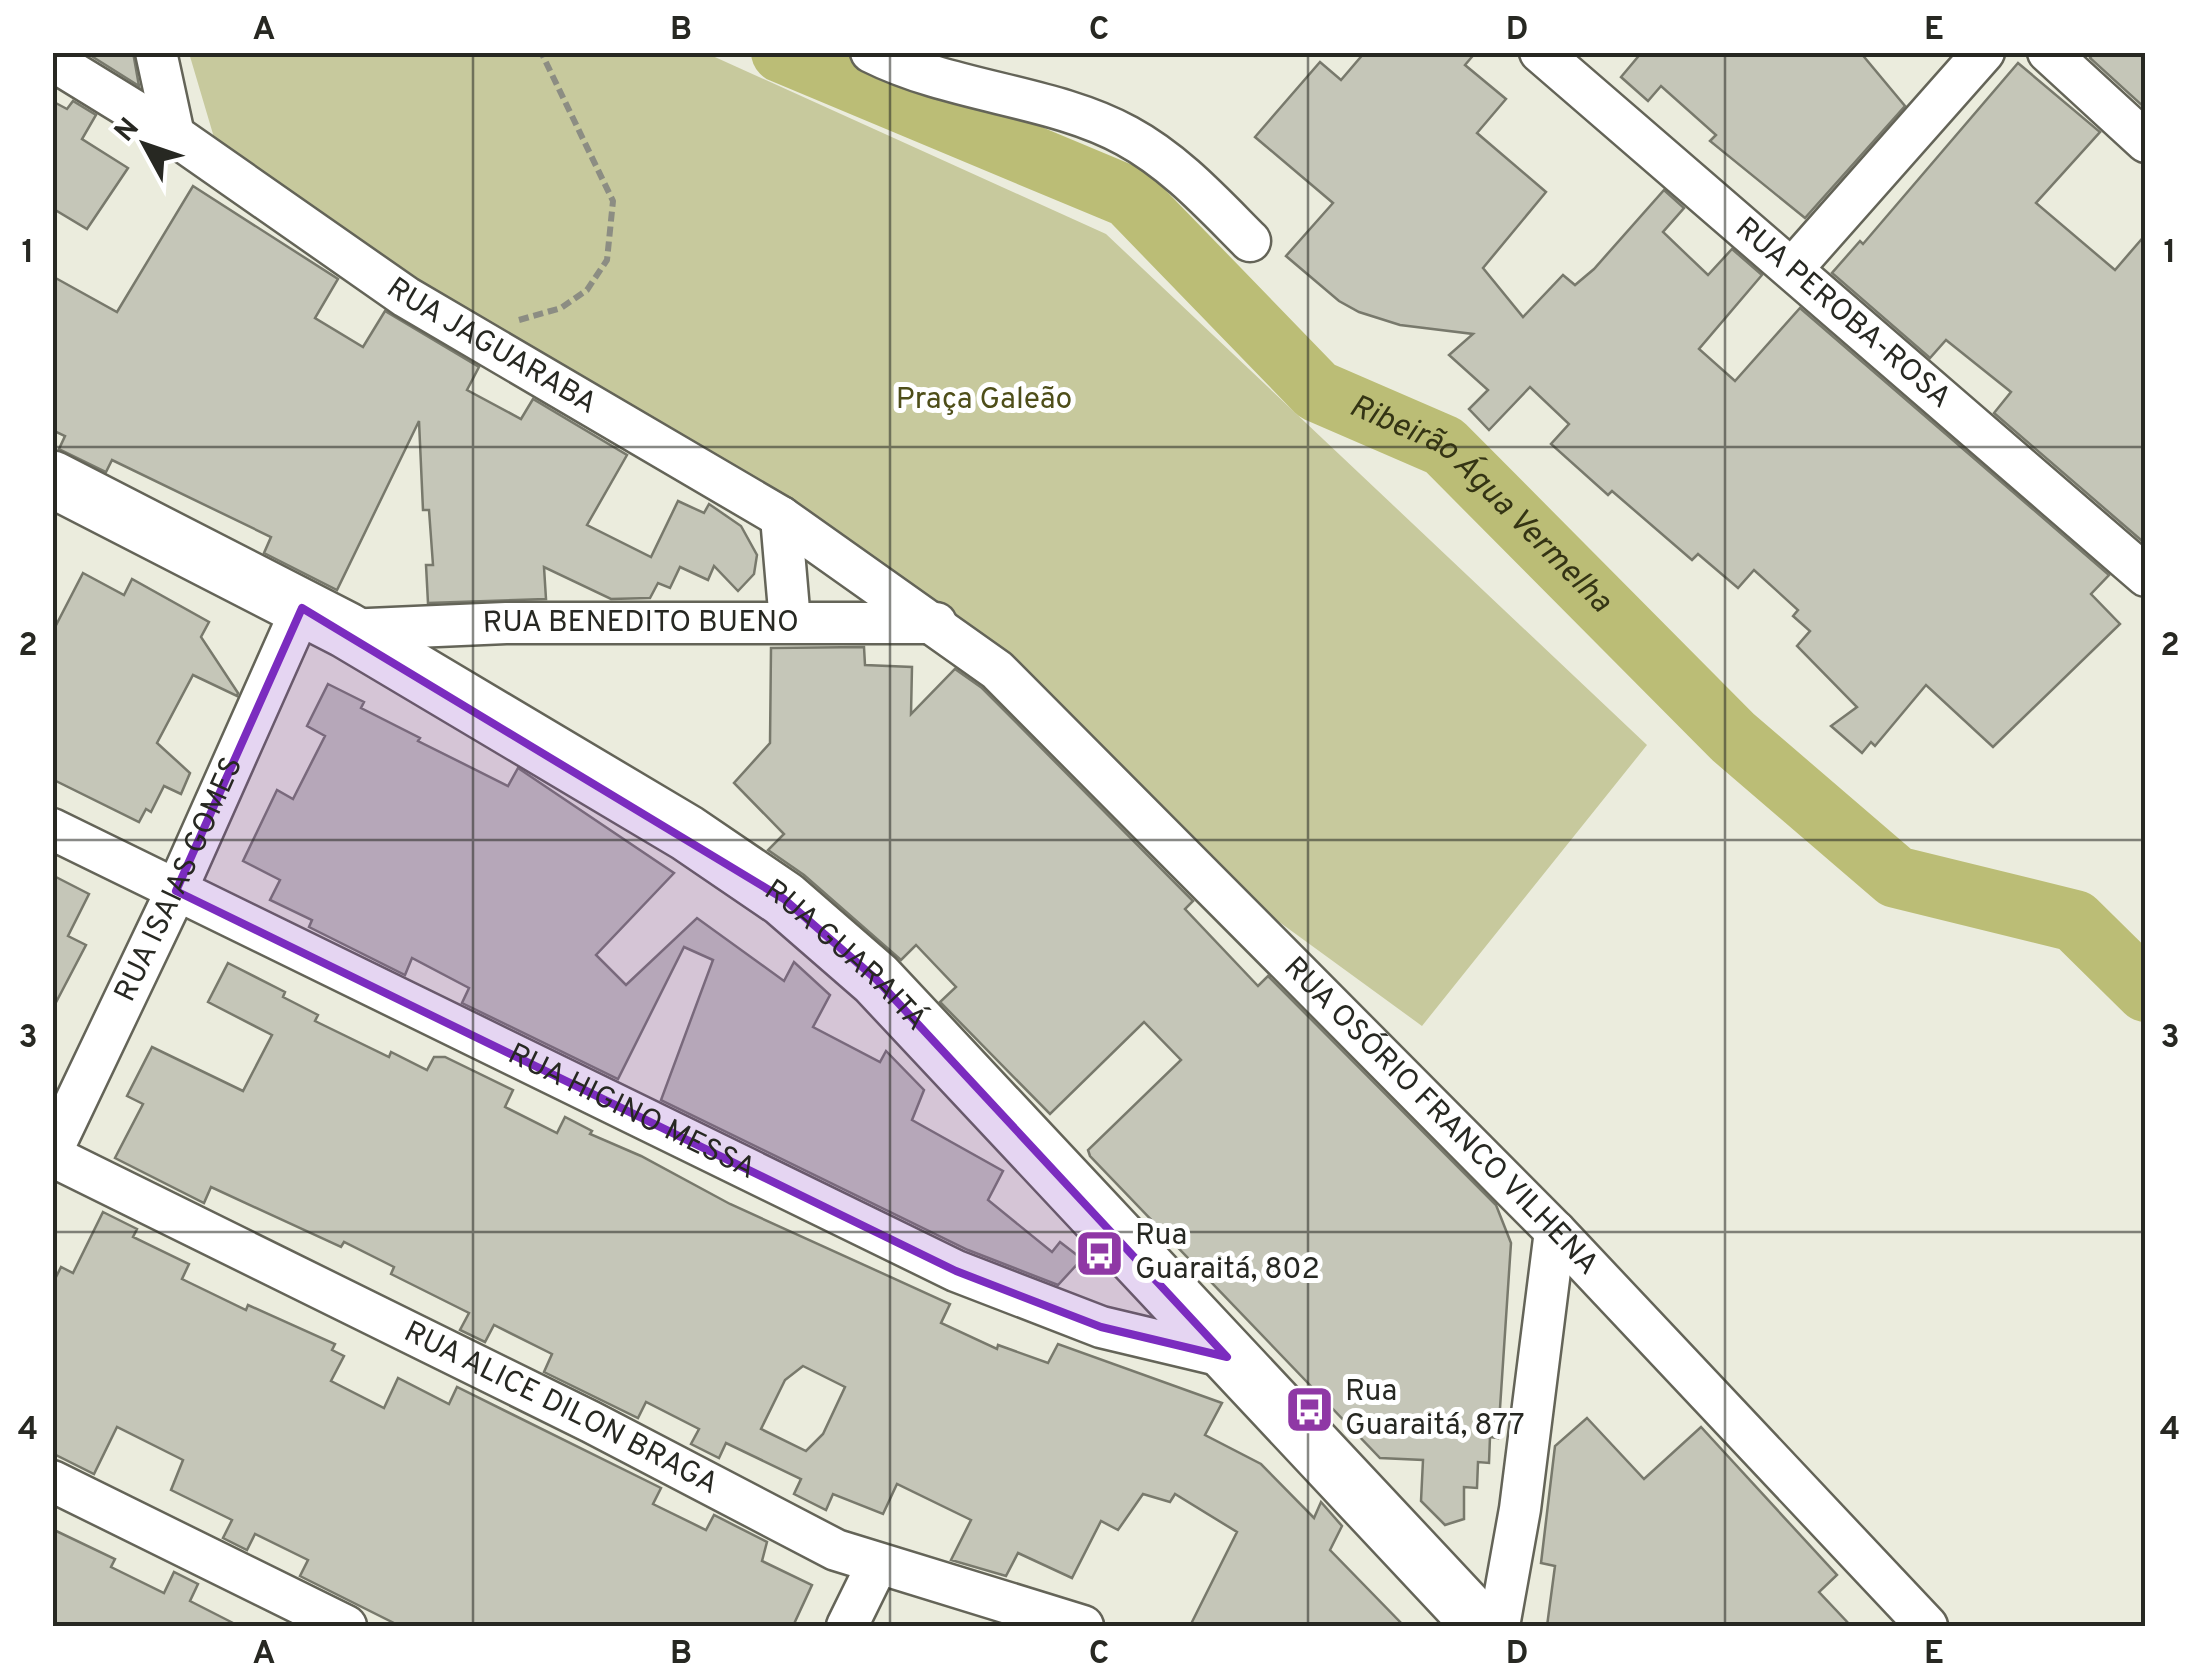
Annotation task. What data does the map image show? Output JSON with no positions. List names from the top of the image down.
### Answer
{
  "streets": {
    "street": [
      "RUA PEROBA-ROSA",
      "RUA JAGUARABA",
      "RUA BENEDITO BUENO",
      "RUA ISAIAS GOMES",
      "RUA GUARAITÁ",
      "RUA HIGINO MESSA",
      "RUA OSÓRIO FRANCO VILHENA",
      "RUA ALICE DILON BRAGA"
    ]
  },
  "crossings": [
    ["RUA JAGUARABA", "RUA BENEDITO BUENO"],
    ["RUA JAGUARABA", "RUA OSÓRIO FRANCO VILHENA"],
    ["RUA BENEDITO BUENO", "RUA ISAIAS GOMES"],
    ["RUA BENEDITO BUENO", "RUA GUARAITÁ"],
    ["RUA BENEDITO BUENO", "RUA OSÓRIO FRANCO VILHENA"],
    ["RUA ISAIAS GOMES", "RUA GUARAITÁ"],
    ["RUA ISAIAS GOMES", "RUA HIGINO MESSA"],
    ["RUA ISAIAS GOMES", "RUA ALICE DILON BRAGA"],
    ["RUA GUARAITÁ", "RUA HIGINO MESSA"]
  ],
  "water": ["Ribeirão Água Vermelha"],
  "parks": ["Praça Galeão"],
  "places": {
    "bus stop": ["Rua Guaraitá, 802", "Rua Guaraitá, 877"]
  },
  "north": "top left",
  "grid": {
    "columns": [
      "A",
      "B",
      "C",
      "D",
      "E"
    ],
    "rows": [
      "1",
      "2",
      "3",
      "4"
    ]
  }
}
